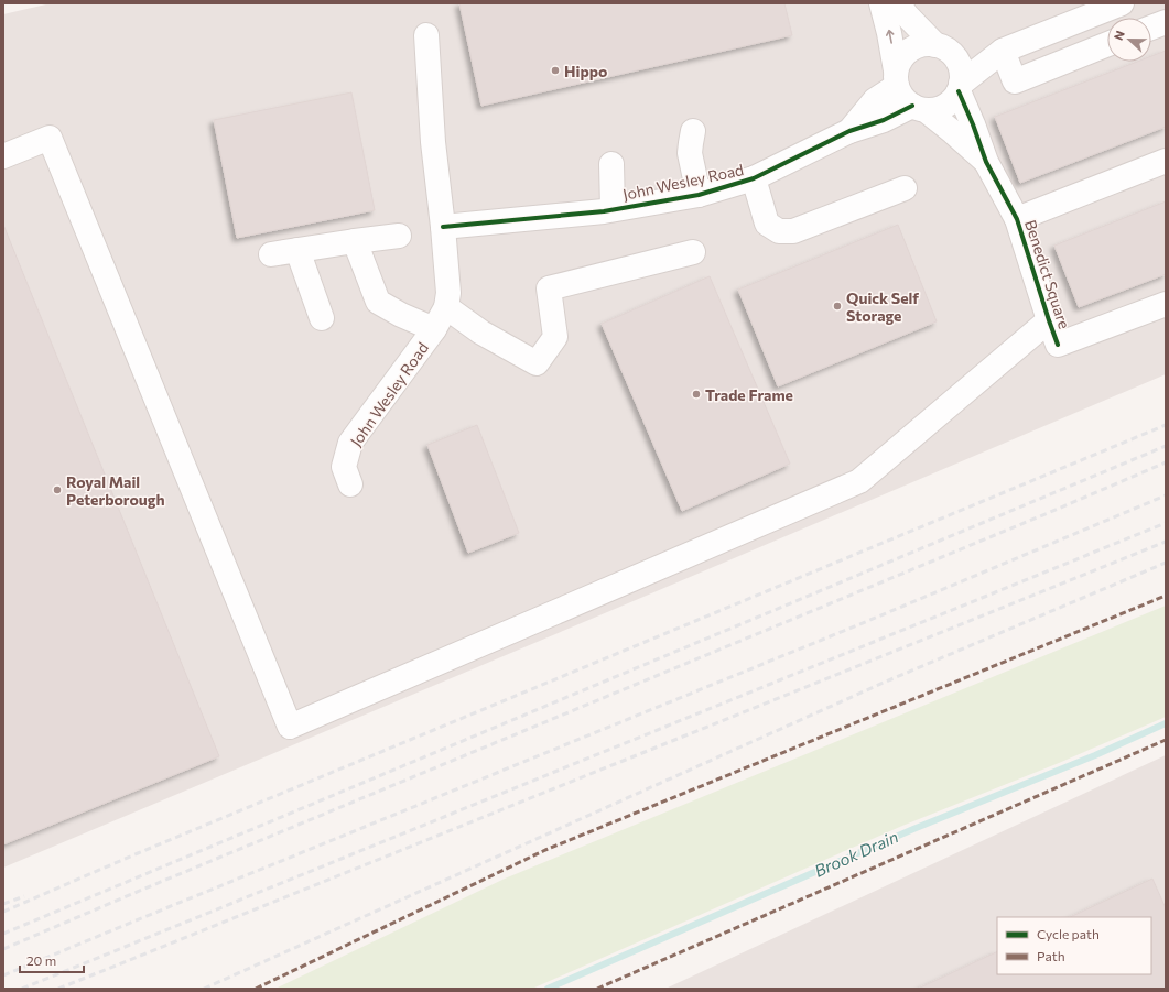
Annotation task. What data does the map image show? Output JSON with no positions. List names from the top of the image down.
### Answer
{
  "streets": {
    "street": ["John Wesley Road", "Benedict Square"]
  },
  "crossings": [
    ["John Wesley Road", "Benedict Square"]
  ],
  "water": ["Brook Drain"],
  "places": [
    "Hippo",
    "Quick Self Storage",
    "Trade Frame",
    "Royal Mail Peterborough"
  ],
  "legend": ["Cycle path", "Path"],
  "scale_bar": "20 m",
  "north": "left"
}
